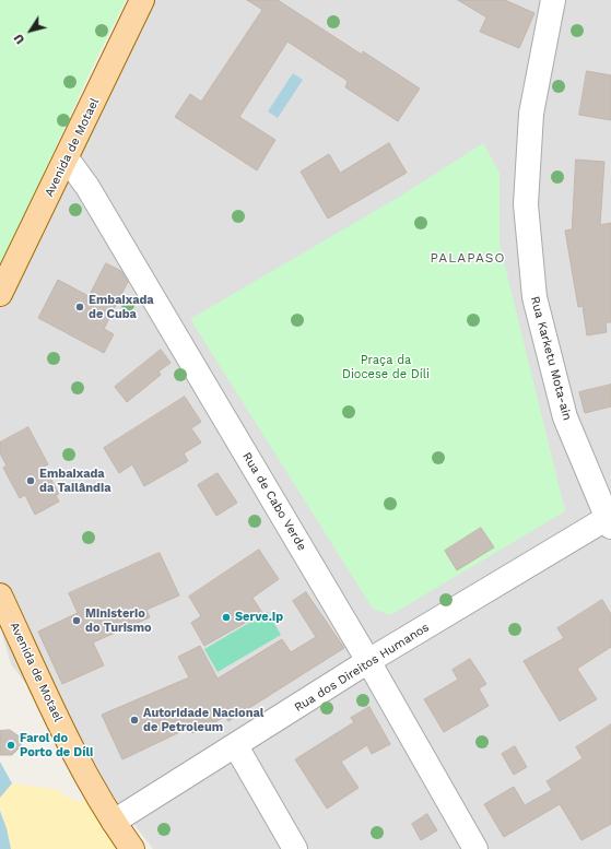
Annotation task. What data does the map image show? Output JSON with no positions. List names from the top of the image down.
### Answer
{
  "streets": {
    "main road": ["Avenida de Motael"],
    "street": ["Rua Karketu Mota-ain", "Rua de Cabo Verde", "Rua dos Direitos Humanos"]
  },
  "crossings": [
    ["Avenida de Motael", "Rua de Cabo Verde"],
    ["Avenida de Motael", "Rua dos Direitos Humanos"],
    ["Rua Karketu Mota-ain", "Rua dos Direitos Humanos"],
    ["Rua de Cabo Verde", "Rua dos Direitos Humanos"]
  ],
  "districts": ["PALAPASO"],
  "parks": ["Praça da Diocese de Díli"],
  "places": [
    "Embaixada de Cuba",
    "Embaixada da Tailândia",
    "Serve.Ip",
    "Ministerio do Turismo",
    "Autoridade Nacional de Petroleum",
    "Farol do Porto de Díli"
  ],
  "north": "bottom left"
}
